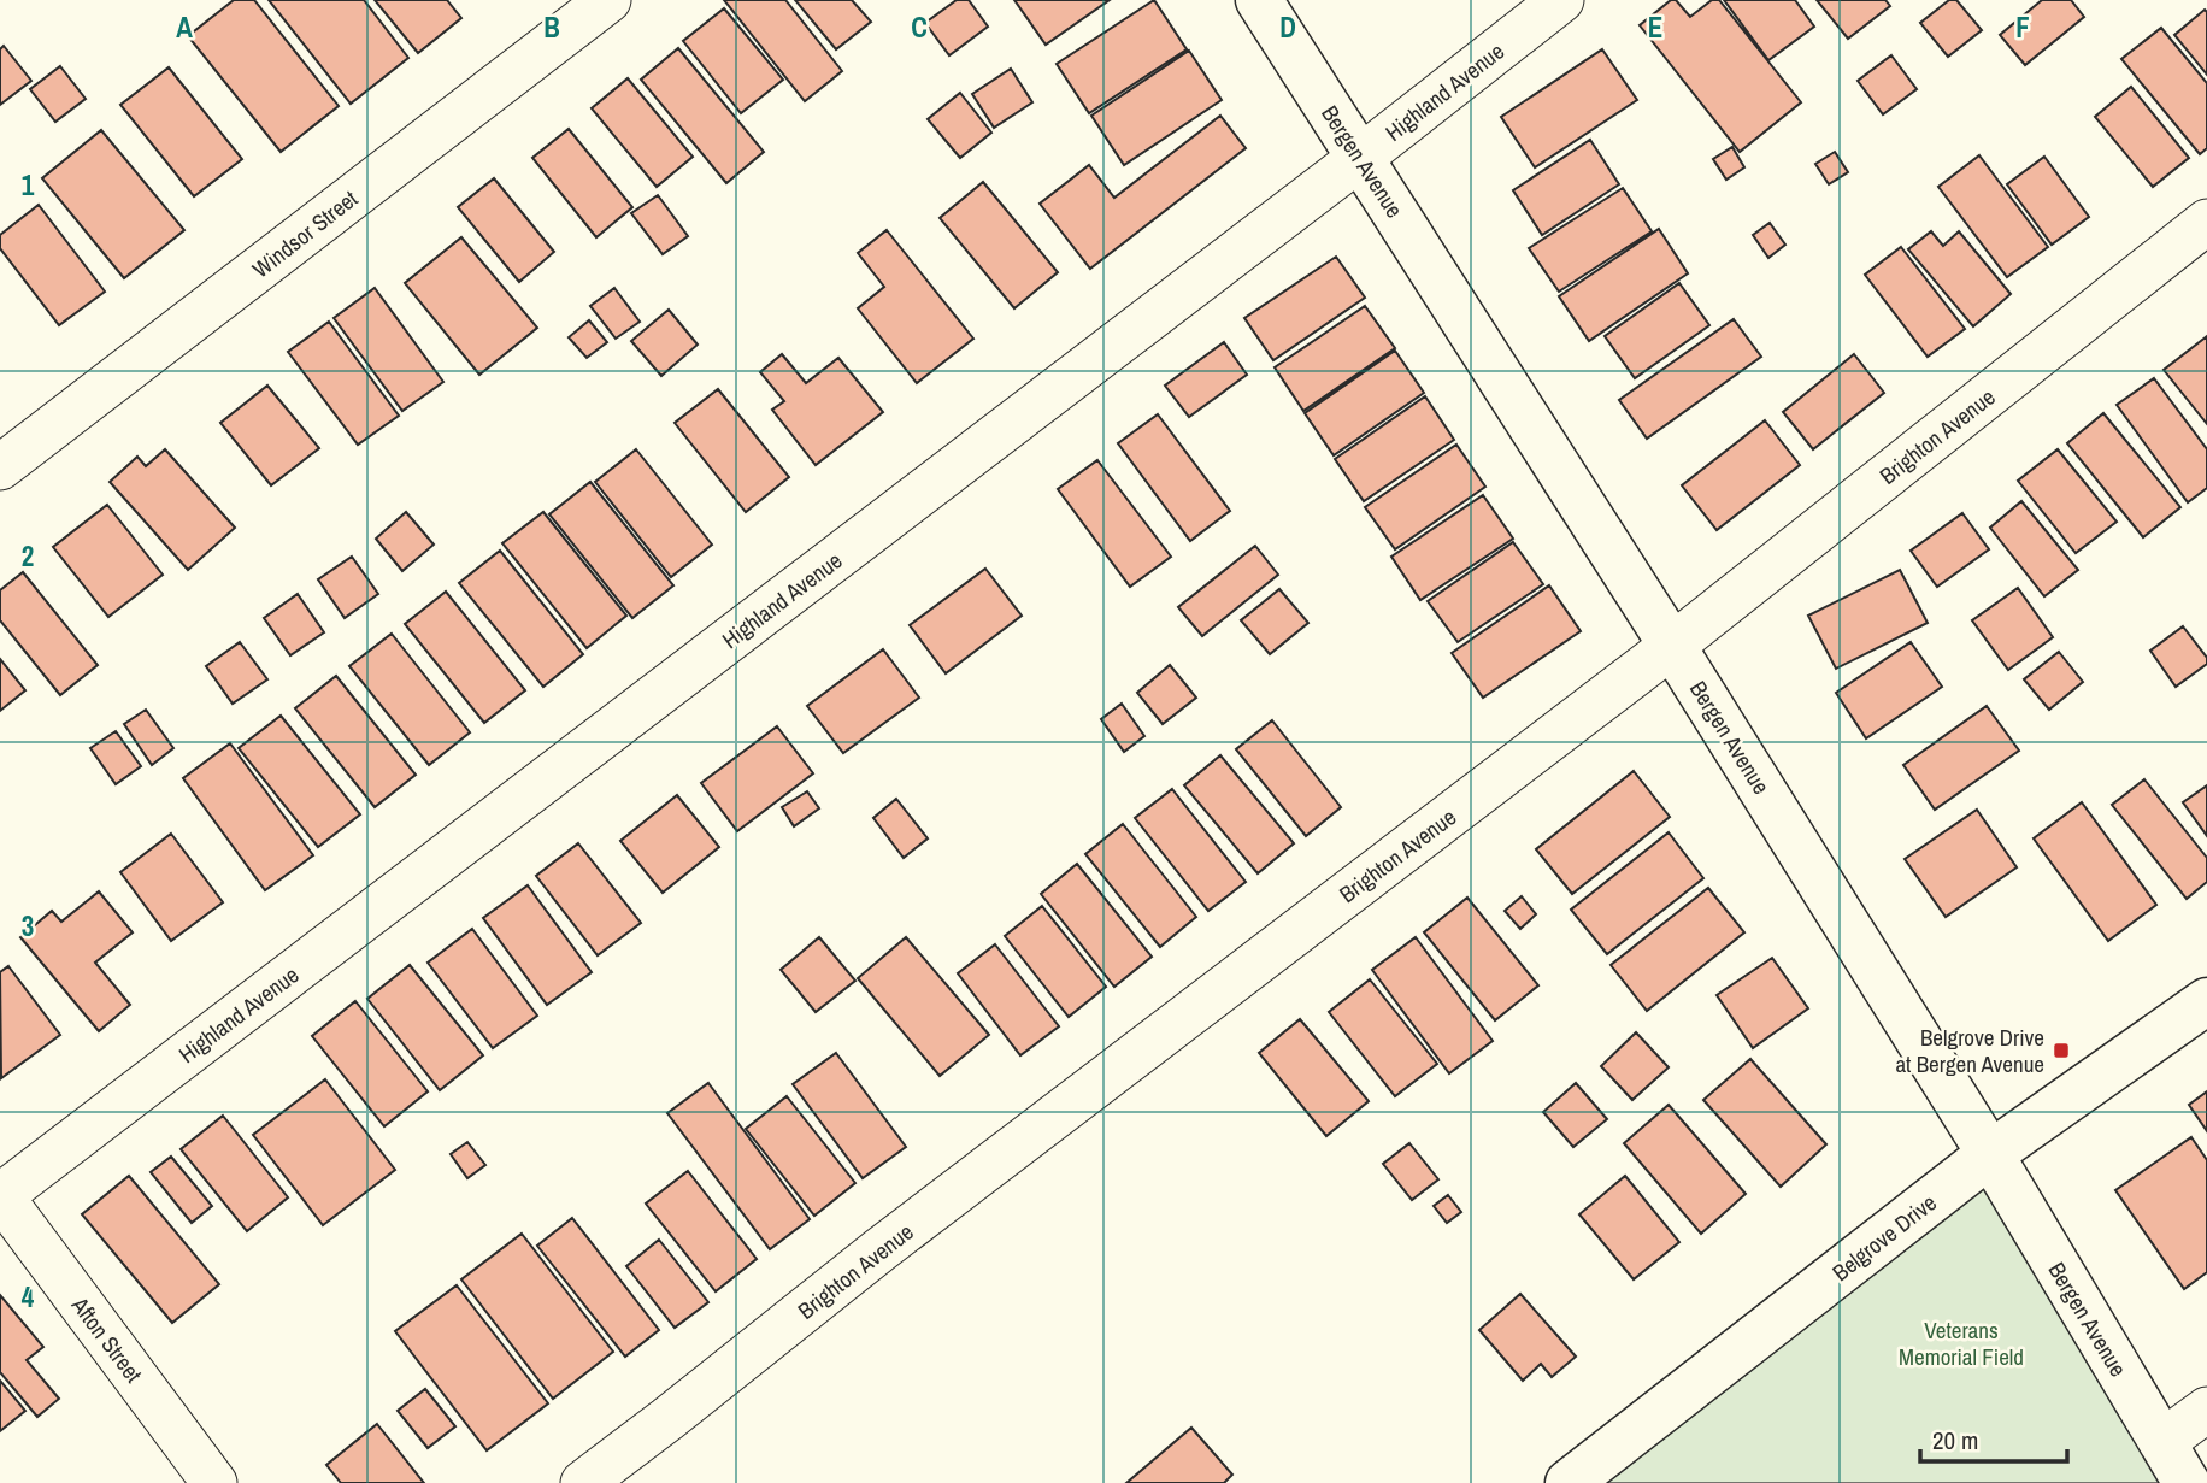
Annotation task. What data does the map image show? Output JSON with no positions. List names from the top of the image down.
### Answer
{
  "streets": {
    "street": [
      "Highland Avenue",
      "Bergen Avenue",
      "Windsor Street",
      "Brighton Avenue",
      "Belgrove Drive",
      "Afton Street"
    ]
  },
  "crossings": [
    ["Highland Avenue", "Bergen Avenue"],
    ["Highland Avenue", "Afton Street"],
    ["Bergen Avenue", "Brighton Avenue"],
    ["Bergen Avenue", "Belgrove Drive"]
  ],
  "parks": ["Veterans Memorial Field"],
  "places": {
    "transit": ["Belgrove Drive at Bergen Avenue"]
  },
  "scale_bar": "20 m",
  "grid": {
    "columns": [
      "A",
      "B",
      "C",
      "D",
      "E",
      "F"
    ],
    "rows": [
      "1",
      "2",
      "3",
      "4"
    ]
  }
}
